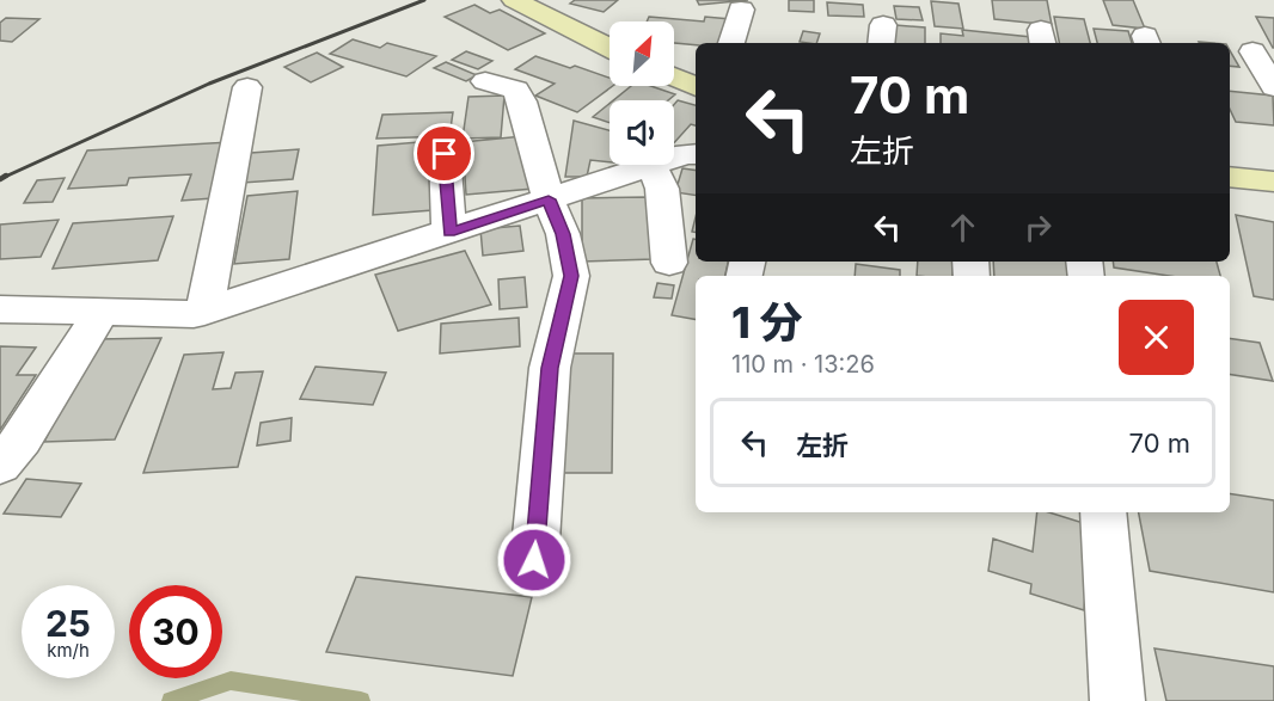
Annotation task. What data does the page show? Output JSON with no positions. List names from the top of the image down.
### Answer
{
  "north": "top right",
  "page": {
    "turn": ["70 m", "左折"],
    "heading": ["1 分", "110 m · 13:26"],
    "list": [
      {
        "name": "左折",
        "value": "70 m"
      }
    ],
    "speed": "25 km/h",
    "limit": "30"
  }
}
